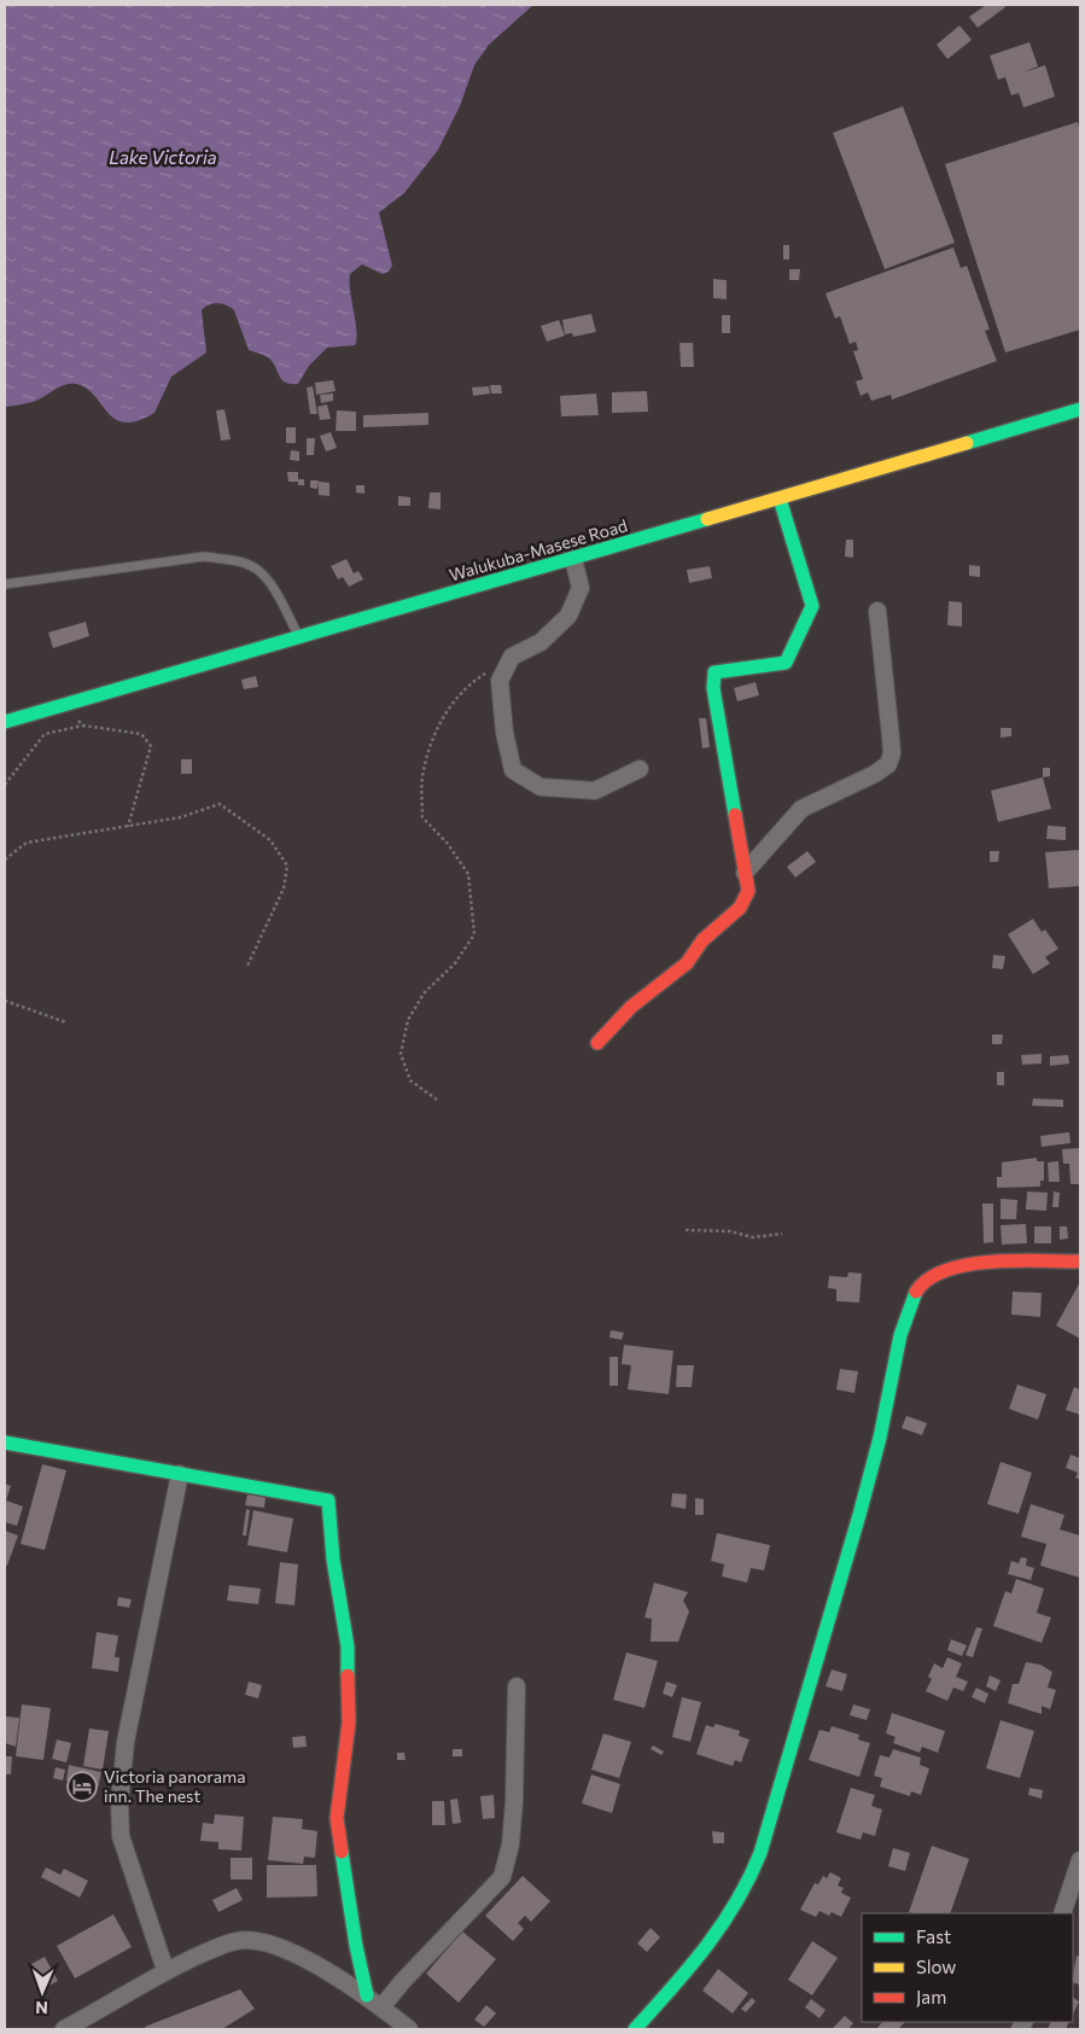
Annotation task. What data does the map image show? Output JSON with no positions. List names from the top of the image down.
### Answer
{
  "streets": {
    "street": ["Walukuba-Masese Road"]
  },
  "water": ["Lake Victoria"],
  "places": {
    "hotel": ["Victoria panorama inn. The nest"]
  },
  "legend": ["Fast", "Slow", "Jam"],
  "north": "bottom"
}
